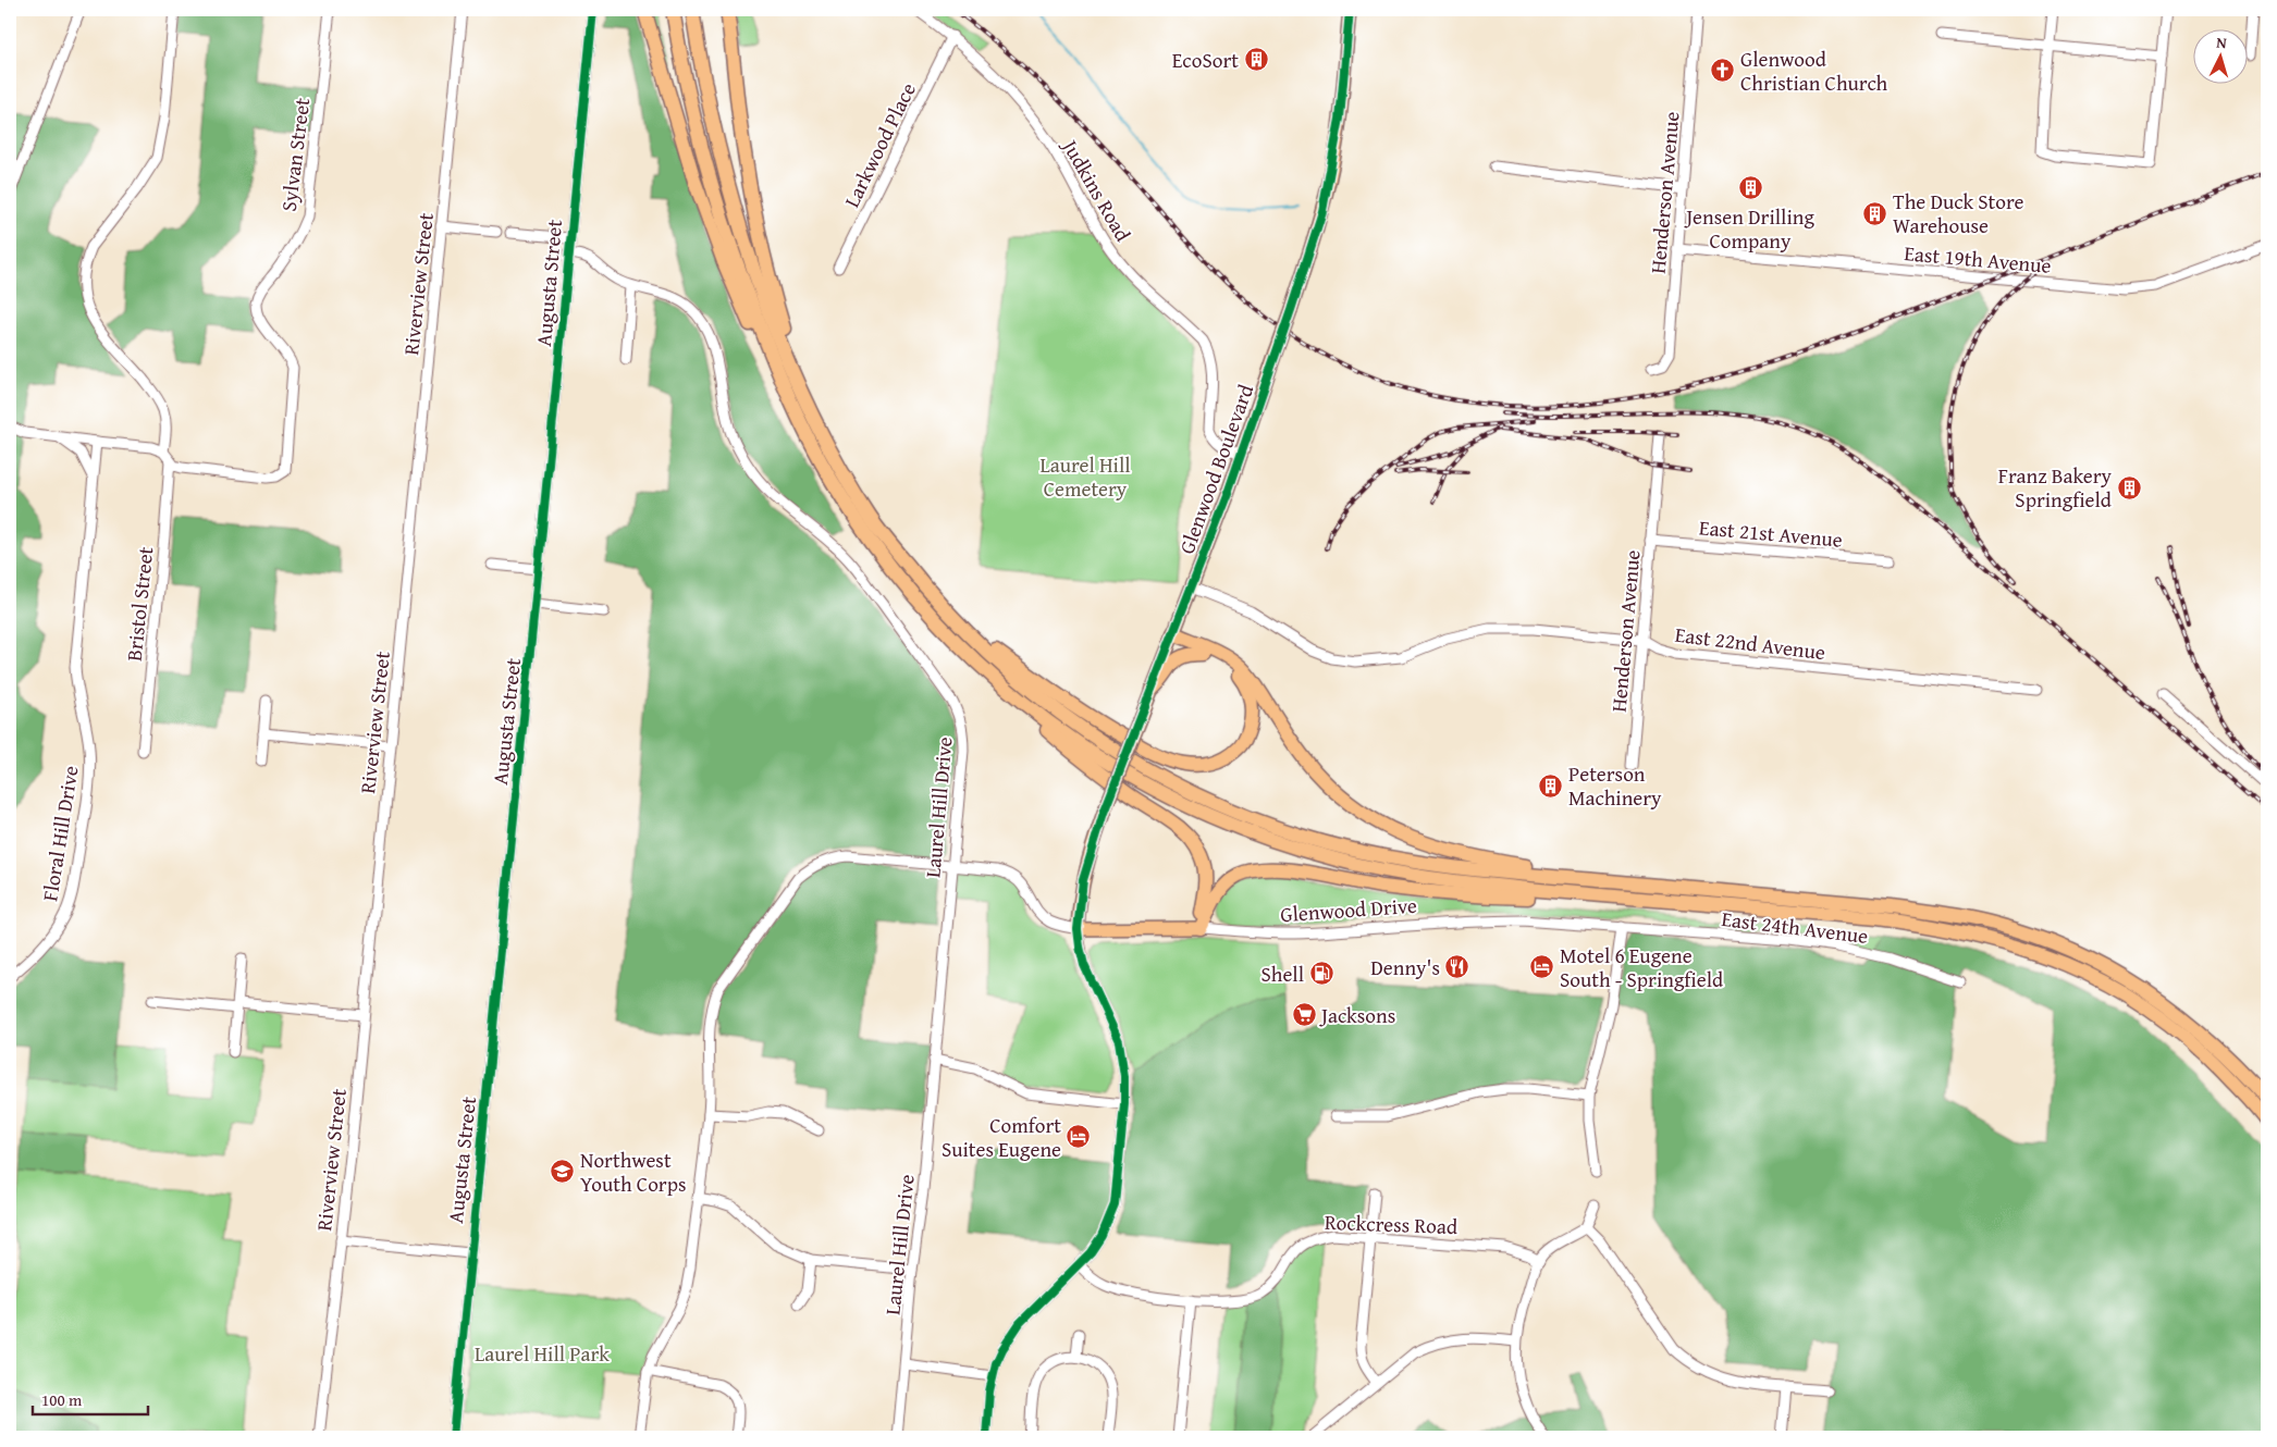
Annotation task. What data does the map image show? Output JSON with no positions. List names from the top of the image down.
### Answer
{
  "streets": {
    "main road": ["Glenwood Boulevard", "Glenwood Drive"],
    "street": [
      "Larkwood Place",
      "Sylvan Street",
      "Judkins Road",
      "Henderson Avenue",
      "East 19th Avenue",
      "Augusta Street",
      "Riverview Street",
      "East 21st Avenue",
      "Bristol Street",
      "East 22nd Avenue",
      "Laurel Hill Drive",
      "Floral Hill Drive",
      "East 24th Avenue",
      "Rockcress Road"
    ]
  },
  "crossings": [
    ["Larkwood Place", "Judkins Road"],
    ["Sylvan Street", "Bristol Street"],
    ["Judkins Road", "Glenwood Boulevard"],
    ["Henderson Avenue", "East 19th Avenue"],
    ["Henderson Avenue", "East 21st Avenue"],
    ["Henderson Avenue", "East 22nd Avenue"],
    ["Augusta Street", "Laurel Hill Drive"],
    ["Glenwood Boulevard", "East 22nd Avenue"],
    ["Glenwood Boulevard", "Glenwood Drive"],
    ["Glenwood Drive", "East 24th Avenue"]
  ],
  "parks": ["Laurel Hill Cemetery", "Laurel Hill Park"],
  "places": {
    "building": [
      "EcoSort",
      "Jensen Drilling Company",
      "The Duck Store Warehouse",
      "Franz Bakery Springfield",
      "Peterson Machinery"
    ],
    "church": ["Glenwood Christian Church"],
    "restaurant": ["Denny's"],
    "hotel": ["Motel 6 Eugene South - Springfield", "Comfort Suites Eugene"],
    "fuel station": ["Shell"],
    "supermarket": ["Jacksons"],
    "school or university": ["Northwest Youth Corps"]
  },
  "scale_bar": "100 m",
  "north": "top"
}
